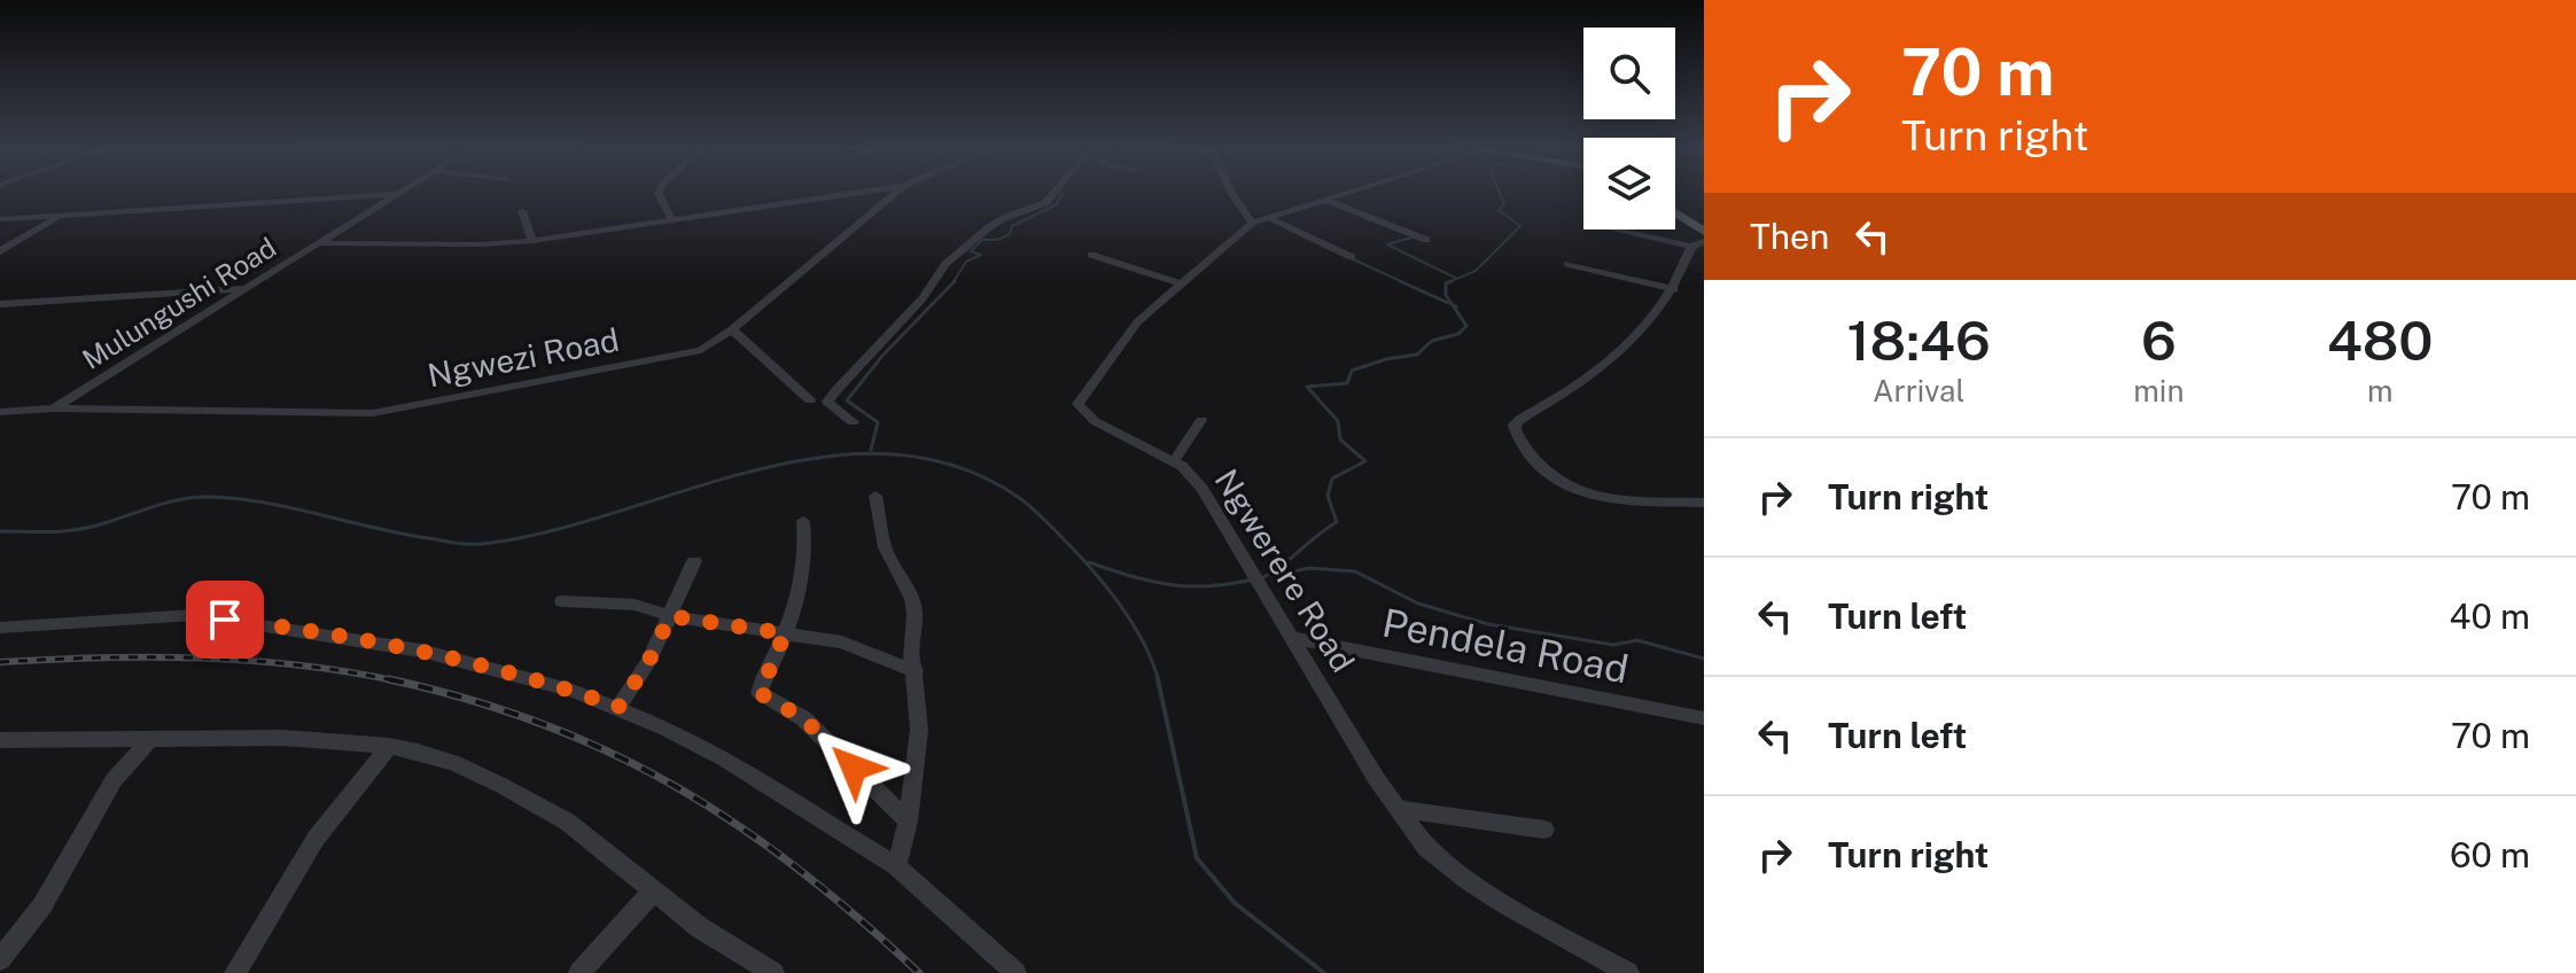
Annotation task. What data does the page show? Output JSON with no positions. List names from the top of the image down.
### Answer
{
  "streets": {
    "street": [
      "Mulungushi Road",
      "Ngwezi Road",
      "Ngwerere Road",
      "Pendela Road"
    ]
  },
  "crossings": [
    ["Mulungushi Road", "Ngwezi Road"],
    ["Ngwerere Road", "Pendela Road"]
  ],
  "page": {
    "turn": ["70 m", "Turn right"],
    "then": "Then",
    "eta": [
      "18:46",
      "Arrival",
      "6",
      "min",
      "480",
      "m"
    ],
    "list": [
      {
        "name": "Turn right",
        "value": "70 m"
      },
      {
        "name": "Turn left",
        "value": "40 m"
      },
      {
        "name": "Turn left",
        "value": "70 m"
      },
      {
        "name": "Turn right",
        "value": "60 m"
      }
    ]
  }
}
